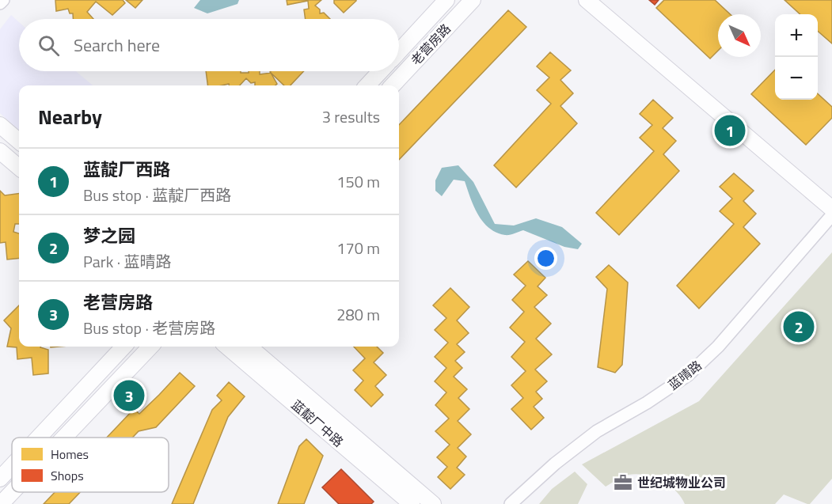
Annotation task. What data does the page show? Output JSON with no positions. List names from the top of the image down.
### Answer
{
  "streets": {
    "street": ["老营房路", "蓝晴路", "蓝靛厂中路"]
  },
  "places": {
    "office": ["世纪城物业公司"]
  },
  "legend": ["Homes", "Shops"],
  "north": "bottom right",
  "page": {
    "map_buttons": ["+", "−"],
    "search": "Search here",
    "heading": ["Nearby", "3 results"],
    "pins": ["1", "2", "3"],
    "list": [
      {
        "mark": "1",
        "name": "蓝靛厂西路",
        "note": "Bus stop · 蓝靛厂西路",
        "value": "150 m"
      },
      {
        "mark": "2",
        "name": "梦之园",
        "note": "Park · 蓝晴路",
        "value": "170 m"
      },
      {
        "mark": "3",
        "name": "老营房路",
        "note": "Bus stop · 老营房路",
        "value": "280 m"
      }
    ]
  }
}
